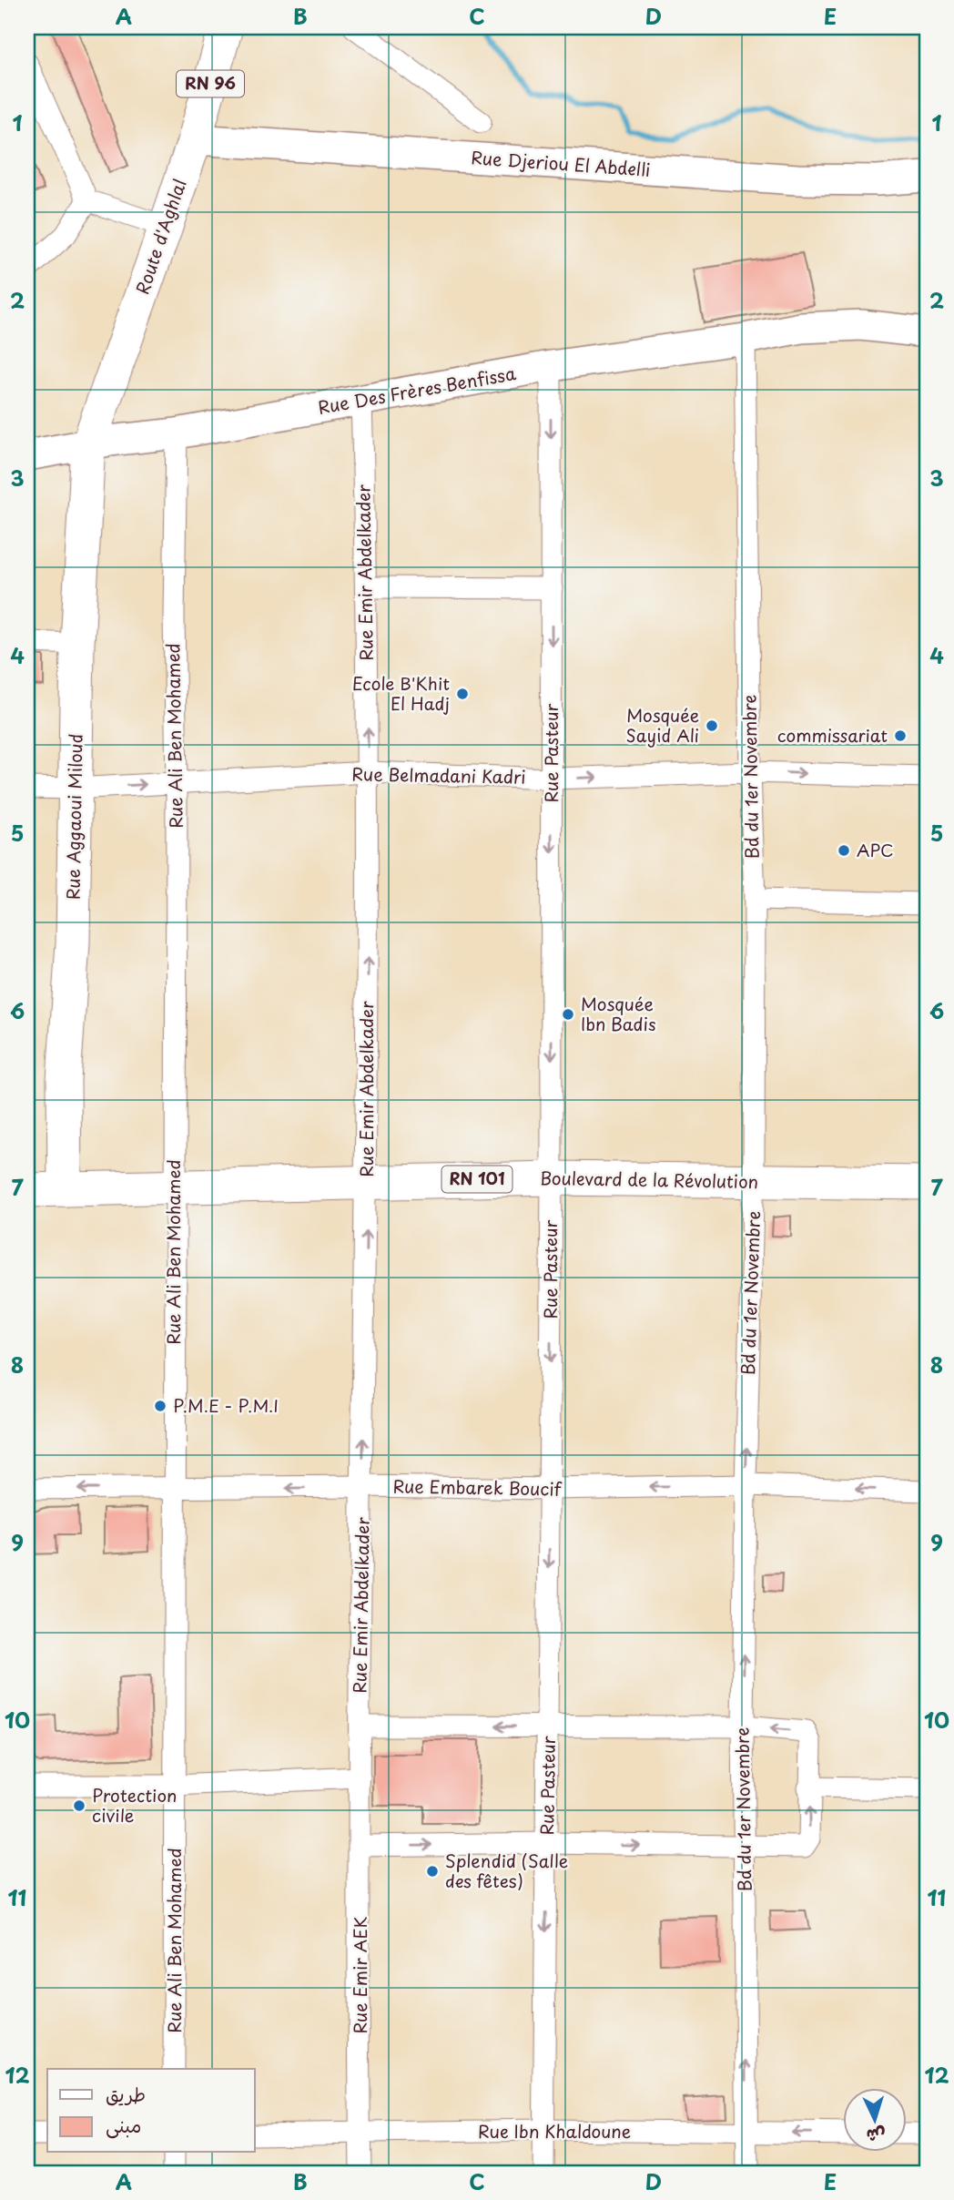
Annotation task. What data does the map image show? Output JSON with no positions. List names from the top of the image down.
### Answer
{
  "streets": {
    "main road": [
      "RN 96",
      "Rue Djeriou El Abdelli",
      "Route d'Aghlal",
      "Rue Des Frères Benfissa",
      "Rue Aggaoui Miloud",
      "RN 101",
      "Boulevard de la Révolution"
    ],
    "street": [
      "Rue Emir Abdelkader",
      "Rue Ali Ben Mohamed",
      "Rue Pasteur",
      "Rue Belmadani Kadri",
      "Bd du 1er Novembre",
      "Rue Embarek Boucif",
      "Rue Emir AEK",
      "Rue Ibn Khaldoune"
    ]
  },
  "crossings": [
    ["Rue Djeriou El Abdelli", "Route d'Aghlal"],
    ["Route d'Aghlal", "Rue Des Frères Benfissa"],
    ["Route d'Aghlal", "Rue Aggaoui Miloud"],
    ["Rue Des Frères Benfissa", "Rue Emir Abdelkader"],
    ["Rue Des Frères Benfissa", "Rue Ali Ben Mohamed"],
    ["Rue Des Frères Benfissa", "Rue Pasteur"],
    ["Rue Des Frères Benfissa", "Bd du 1er Novembre"],
    ["Rue Des Frères Benfissa", "Rue Aggaoui Miloud"],
    ["Rue Emir Abdelkader", "Rue Belmadani Kadri"],
    ["Rue Emir Abdelkader", "Boulevard de la Révolution"],
    ["Rue Emir Abdelkader", "Rue Embarek Boucif"],
    ["Rue Emir Abdelkader", "Rue Emir AEK"],
    ["Rue Ali Ben Mohamed", "Rue Belmadani Kadri"],
    ["Rue Ali Ben Mohamed", "Boulevard de la Révolution"],
    ["Rue Ali Ben Mohamed", "Rue Embarek Boucif"],
    ["Rue Pasteur", "Rue Belmadani Kadri"],
    ["Rue Pasteur", "Boulevard de la Révolution"],
    ["Rue Pasteur", "Rue Embarek Boucif"],
    ["Rue Pasteur", "Rue Ibn Khaldoune"],
    ["Rue Belmadani Kadri", "Bd du 1er Novembre"],
    ["Rue Belmadani Kadri", "Rue Aggaoui Miloud"],
    ["Bd du 1er Novembre", "Boulevard de la Révolution"],
    ["Bd du 1er Novembre", "Rue Embarek Boucif"],
    ["Bd du 1er Novembre", "Rue Ibn Khaldoune"],
    ["Rue Aggaoui Miloud", "Boulevard de la Révolution"],
    ["Rue Emir AEK", "Rue Ibn Khaldoune"]
  ],
  "one_way": [
    "Rue Emir Abdelkader",
    "Rue Pasteur",
    "Bd du 1er Novembre",
    "Rue Embarek Boucif"
  ],
  "places": [
    "Ecole B'Khit El Hadj",
    "Mosquée Sayid Ali",
    "commissariat",
    "APC",
    "Mosquée Ibn Badis",
    "P.M.E - P.M.I",
    "Protection civile",
    "Splendid (Salle des fêtes)"
  ],
  "legend": ["طريق", "مبنى"],
  "north": "bottom",
  "grid": {
    "columns": [
      "A",
      "B",
      "C",
      "D",
      "E"
    ],
    "rows": [
      "1",
      "2",
      "3",
      "4",
      "5",
      "6",
      "7",
      "8",
      "9",
      "10",
      "11",
      "12"
    ]
  }
}
